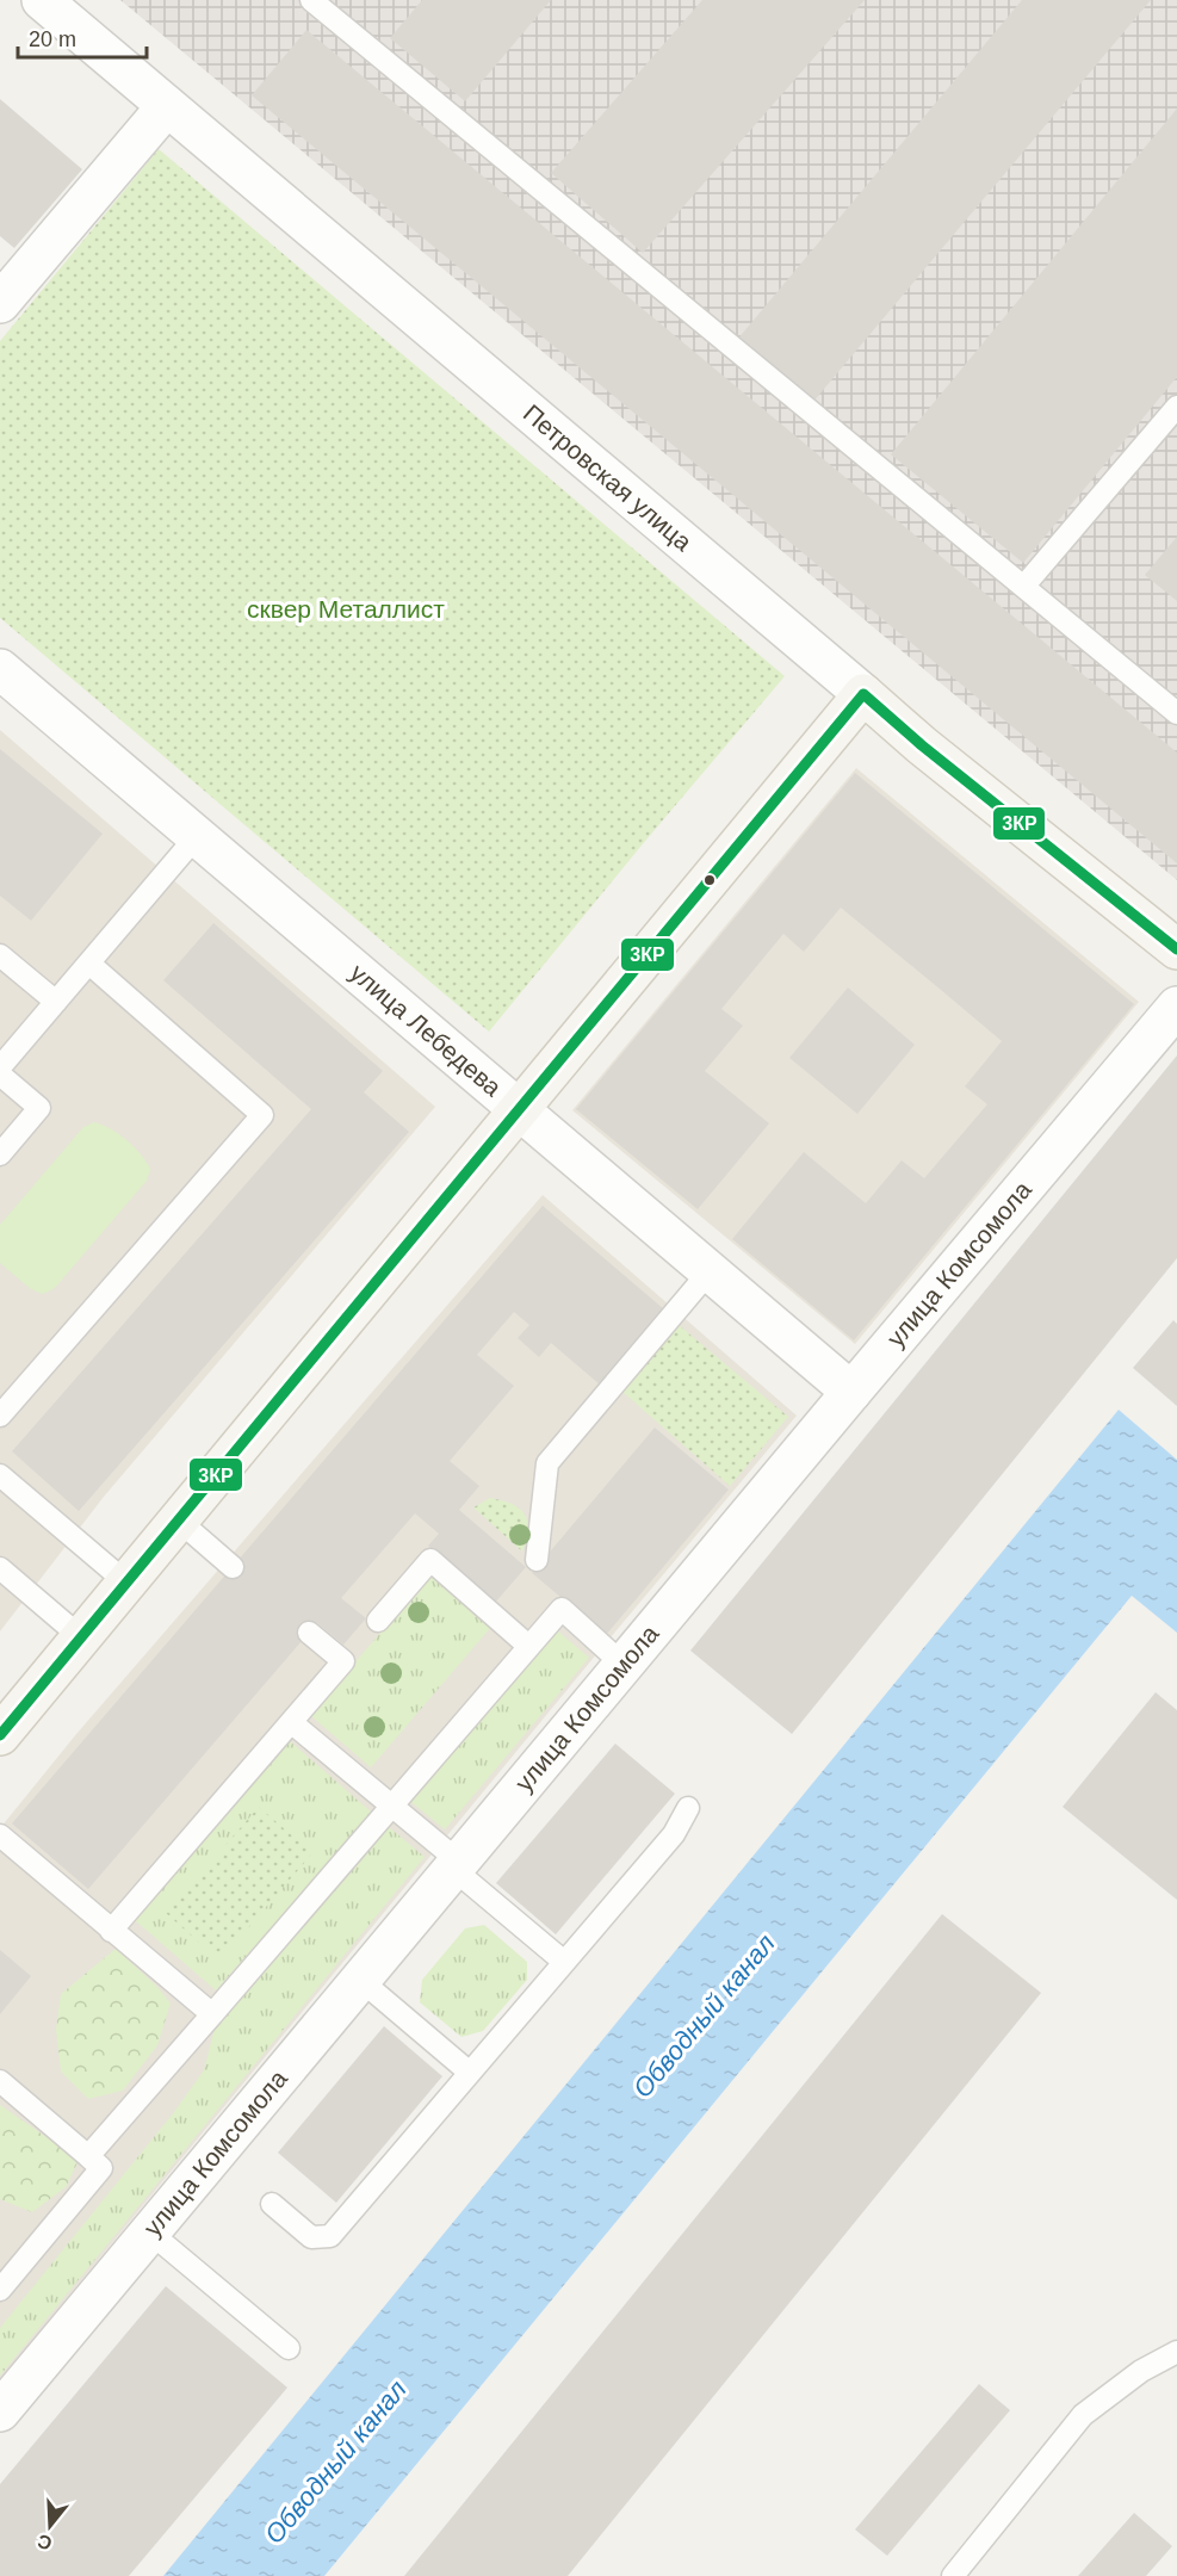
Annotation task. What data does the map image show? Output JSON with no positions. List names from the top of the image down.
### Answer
{
  "streets": {
    "street": ["Петровская улица", "улица Лебедева", "улица Комсомола"]
  },
  "crossings": [
    ["улица Лебедева", "улица Комсомола"]
  ],
  "water": ["Обводный канал"],
  "parks": ["сквер Металлист"],
  "lines": ["transit line 3КР"],
  "scale_bar": "20 m",
  "north": "bottom"
}
